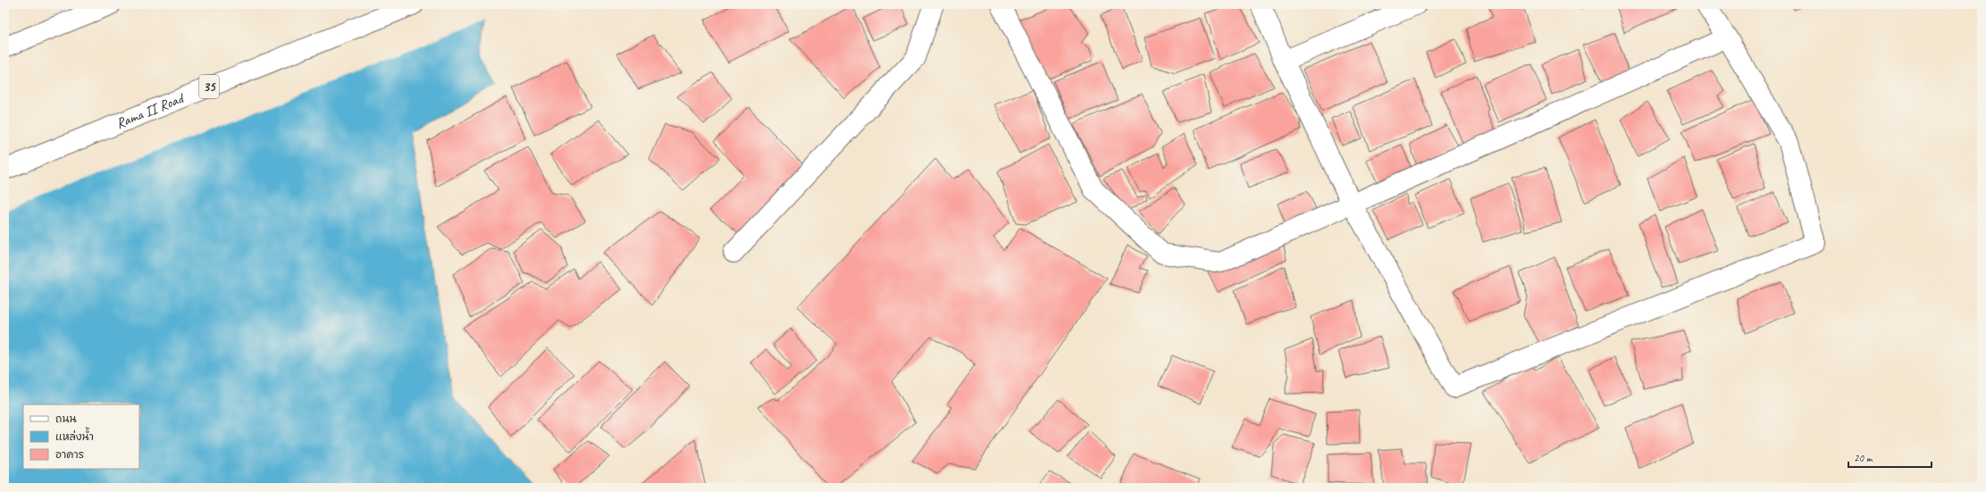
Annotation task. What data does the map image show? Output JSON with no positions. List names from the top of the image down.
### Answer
{
  "streets": {
    "main road": ["35", "Rama II Road"]
  },
  "legend": ["ถนน", "แหล่งน้ำ", "อาคาร"],
  "scale_bar": "20 m"
}
